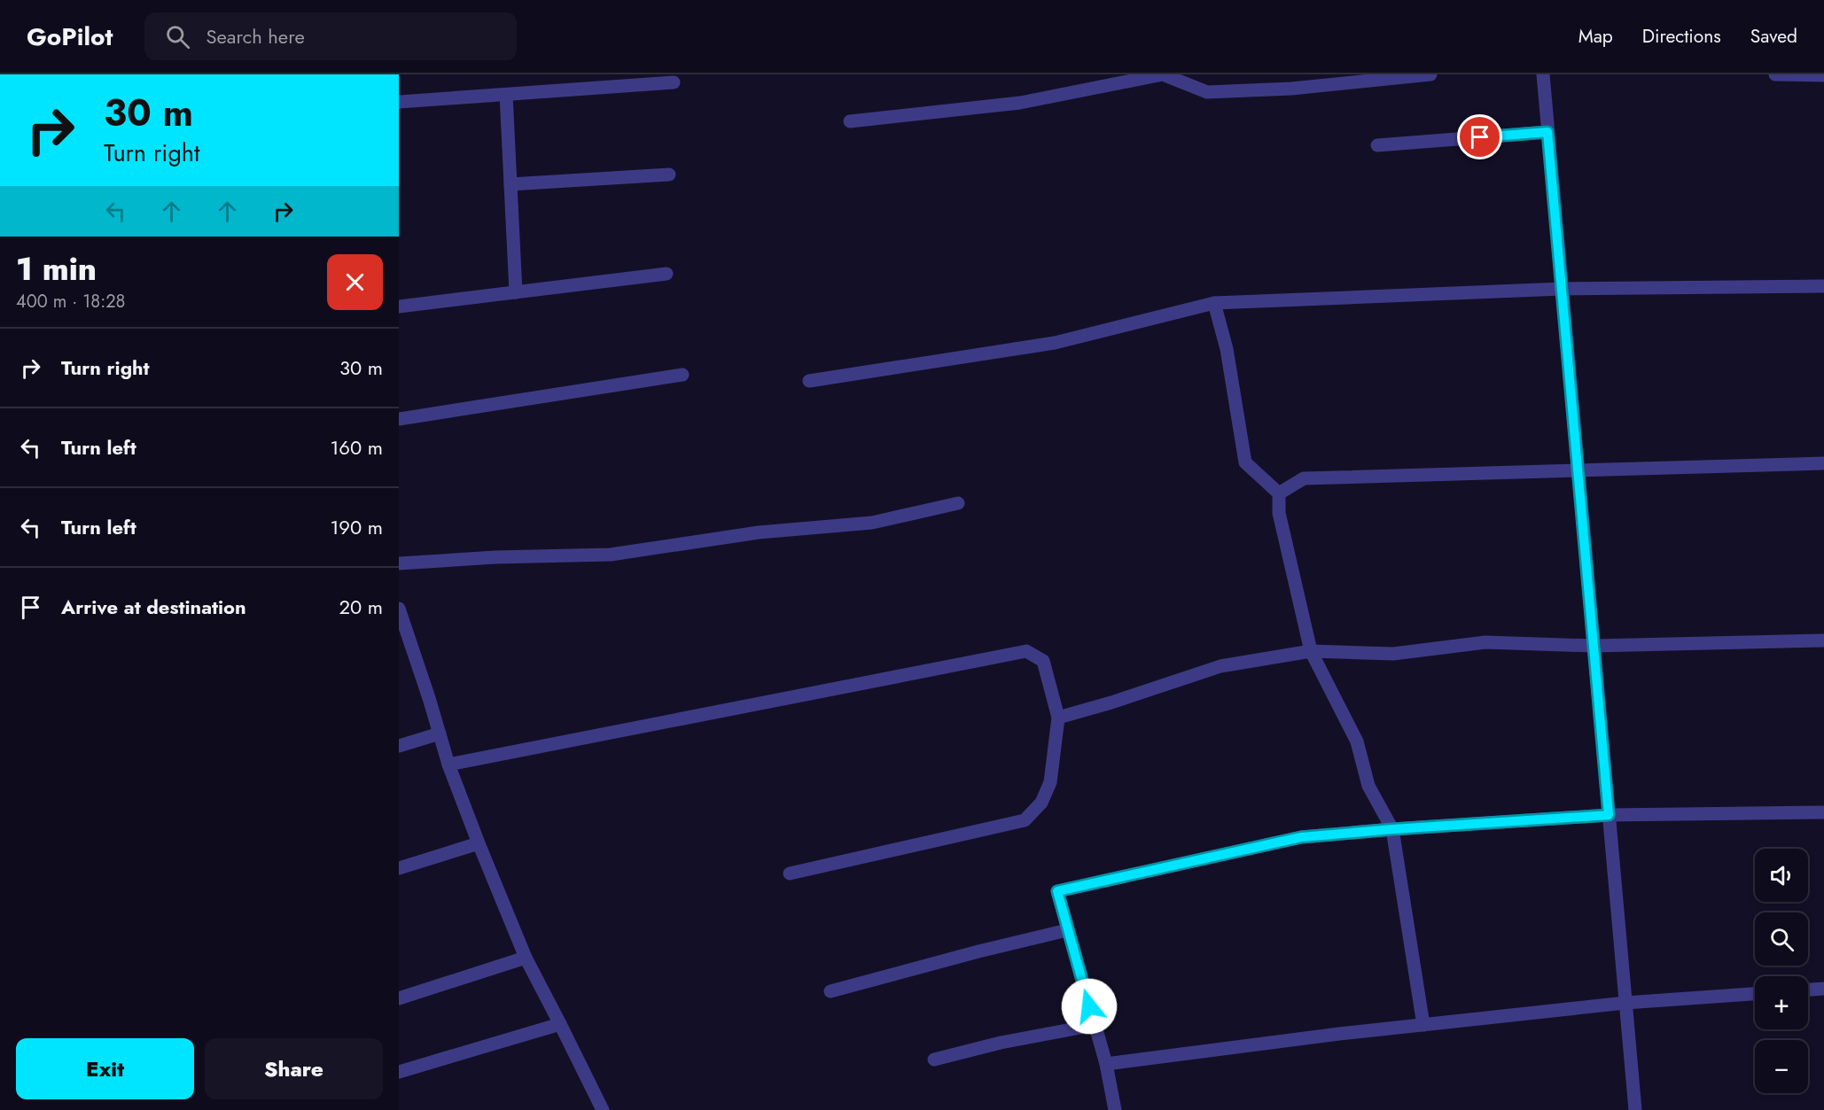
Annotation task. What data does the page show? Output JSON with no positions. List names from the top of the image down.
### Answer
{
  "page": {
    "header": "GoPilot",
    "search": "Search here",
    "nav": ["Map", "Directions", "Saved"],
    "turn": ["30 m", "Turn right"],
    "heading": ["1 min", "400 m · 18:28"],
    "list": [
      {
        "name": "Turn right",
        "value": "30 m"
      },
      {
        "name": "Turn left",
        "value": "160 m"
      },
      {
        "name": "Turn left",
        "value": "190 m"
      },
      {
        "name": "Arrive at destination",
        "value": "20 m"
      }
    ],
    "map_buttons": ["+", "−"],
    "buttons": ["Exit", "Share"]
  }
}
